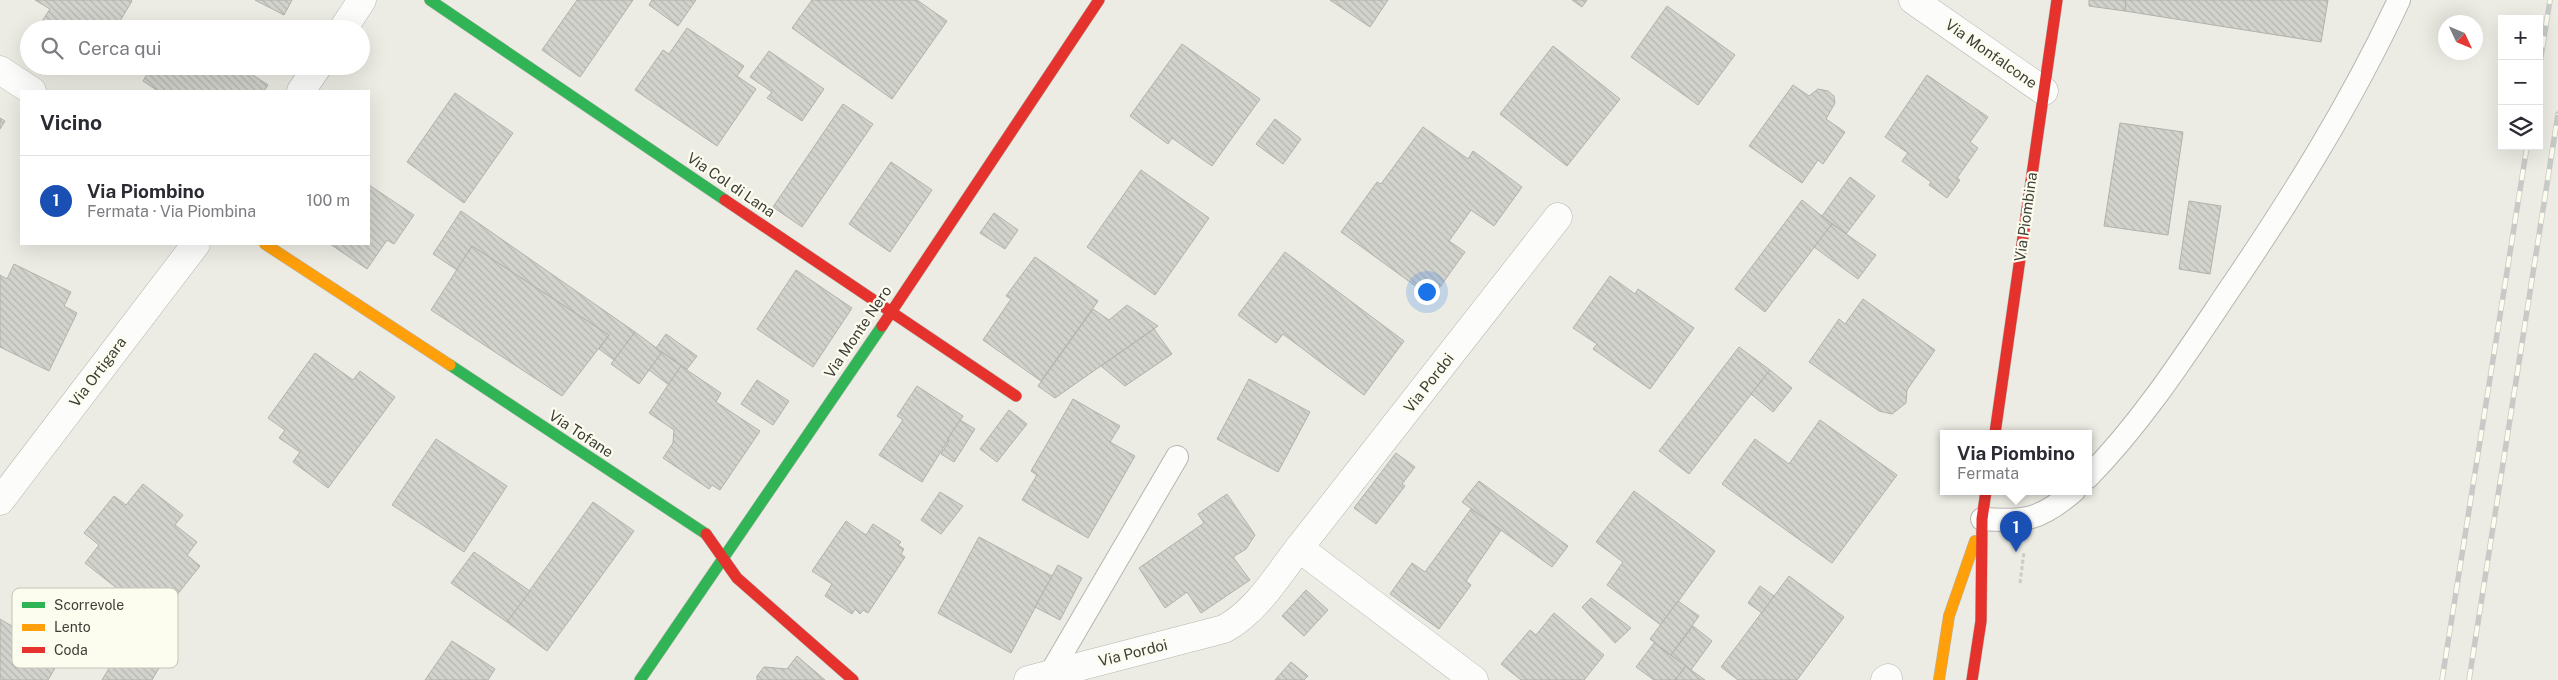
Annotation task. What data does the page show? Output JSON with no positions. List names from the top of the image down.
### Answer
{
  "streets": {
    "street": [
      "Via Monfalcone",
      "Via Col di Lana",
      "Via Piombina",
      "Via Monte Nero",
      "Via Ortigara",
      "Via Pordoi",
      "Via Tofane"
    ]
  },
  "crossings": [
    ["Via Monfalcone", "Via Piombina"],
    ["Via Col di Lana", "Via Monte Nero"],
    ["Via Monte Nero", "Via Tofane"]
  ],
  "legend": ["Scorrevole", "Lento", "Coda"],
  "north": "bottom right",
  "page": {
    "map_buttons": ["+", "−"],
    "search": "Cerca qui",
    "heading": "Vicino",
    "list": [
      {
        "mark": "1",
        "name": "Via Piombino",
        "note": "Fermata · Via Piombina",
        "value": "100 m"
      }
    ],
    "popup": ["Via Piombino", "Fermata"],
    "pins": "1"
  }
}
